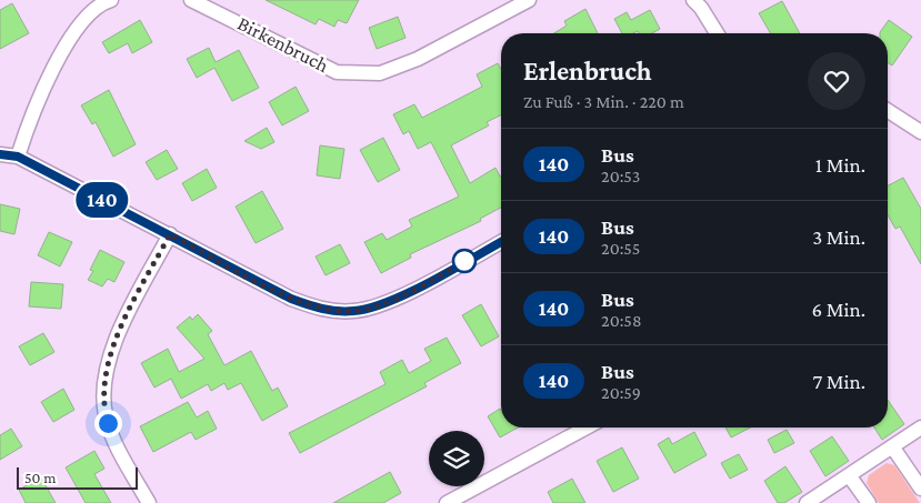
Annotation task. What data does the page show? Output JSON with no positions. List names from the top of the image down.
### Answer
{
  "streets": {
    "street": ["Birkenbruch"]
  },
  "lines": ["bus line 140"],
  "scale_bar": "50 m",
  "page": {
    "on_map": "140",
    "heading": ["Erlenbruch", "Zu Fuß · 3 Min. · 220 m"],
    "list": [
      {
        "mark": "140",
        "name": "Bus",
        "note": "20:53",
        "value": "1 Min."
      },
      {
        "mark": "140",
        "name": "Bus",
        "note": "20:55",
        "value": "3 Min."
      },
      {
        "mark": "140",
        "name": "Bus",
        "note": "20:58",
        "value": "6 Min."
      },
      {
        "mark": "140",
        "name": "Bus",
        "note": "20:59",
        "value": "7 Min."
      }
    ],
    "scale": "50 m"
  }
}
